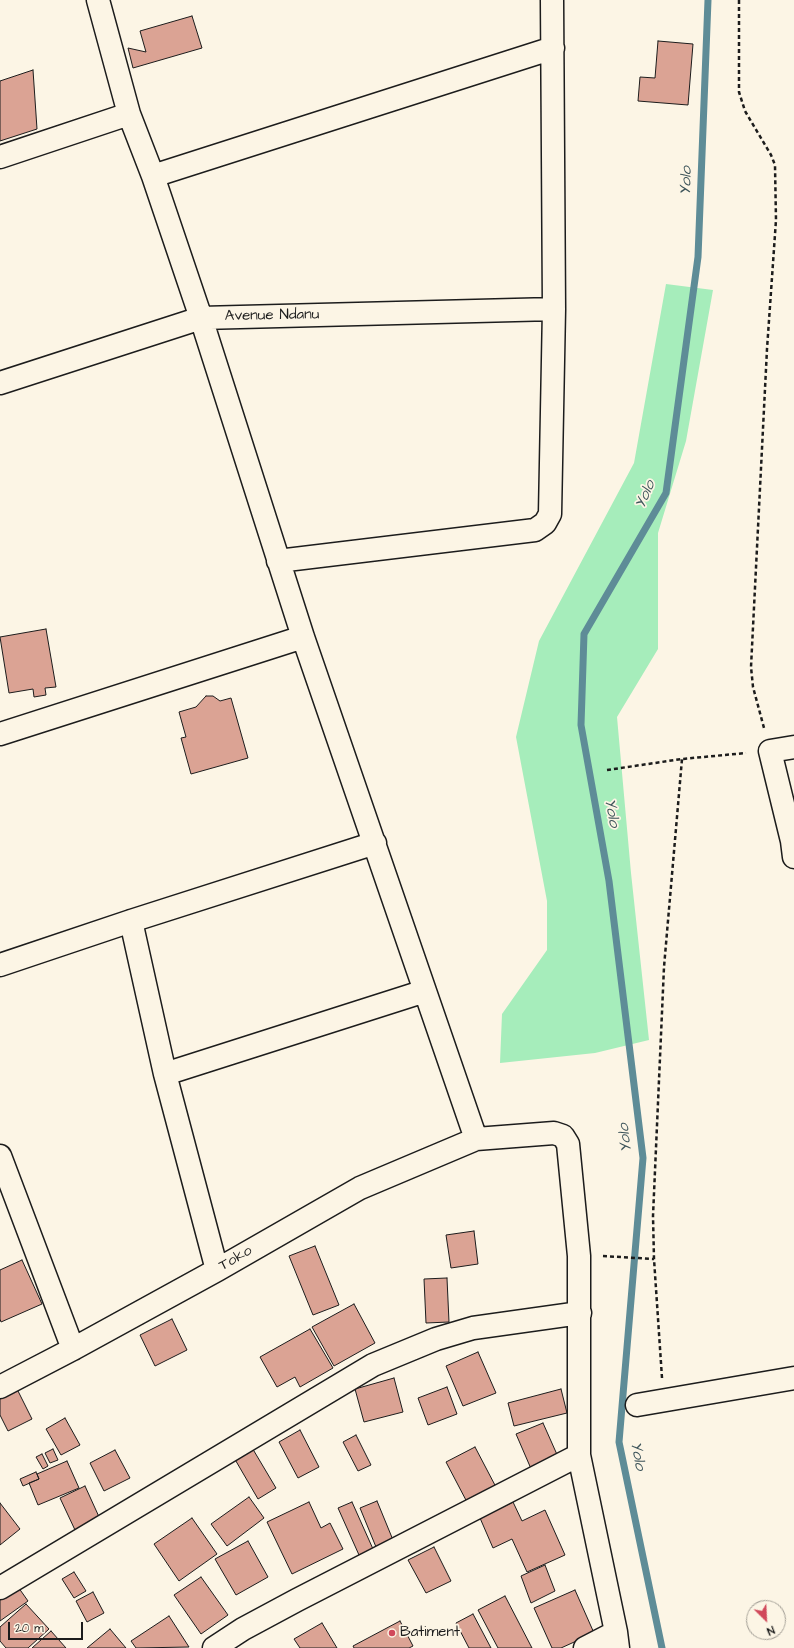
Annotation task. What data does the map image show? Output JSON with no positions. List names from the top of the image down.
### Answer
{
  "streets": {
    "street": ["Avenue Ndanu", "Toko"]
  },
  "water": ["Yolo"],
  "places": ["Batiment"],
  "scale_bar": "20 m",
  "north": "bottom right"
}
